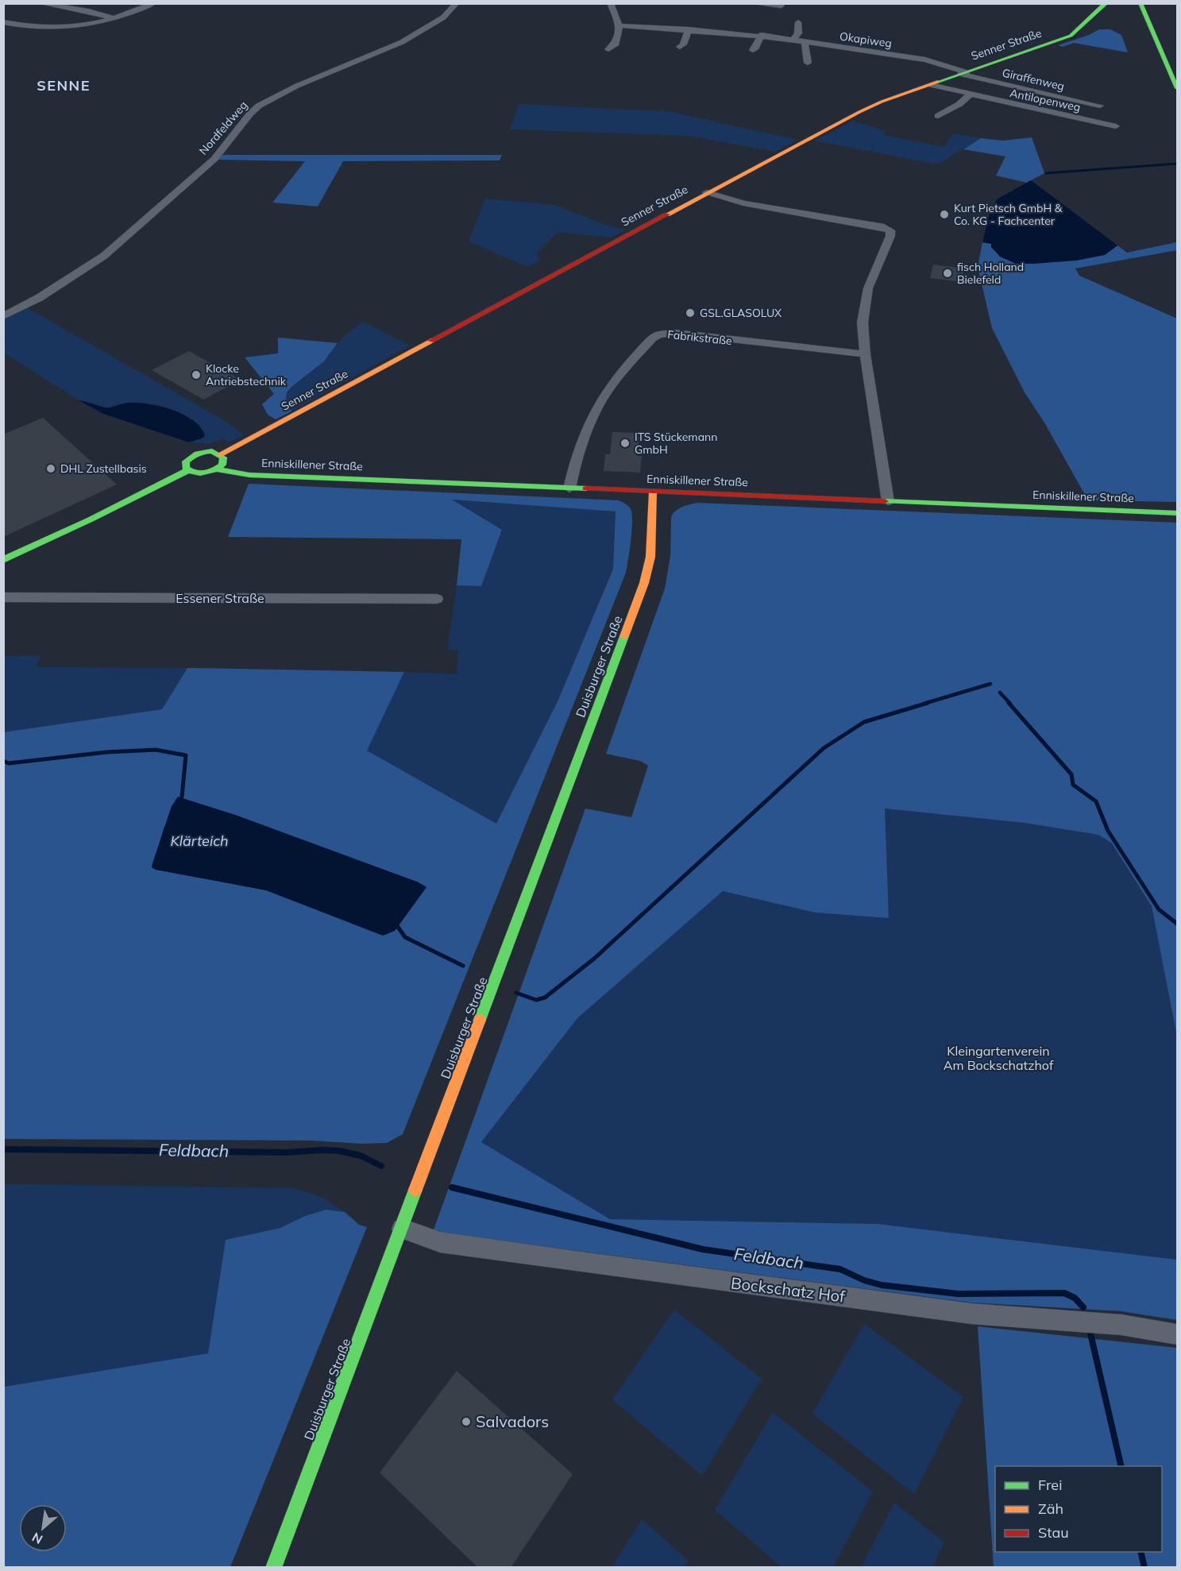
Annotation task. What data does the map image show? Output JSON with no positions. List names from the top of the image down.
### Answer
{
  "streets": {
    "main road": ["Senner Straße", "Enniskillener Straße", "Duisburger Straße"],
    "street": [
      "Okapiweg",
      "Giraffenweg",
      "Antilopenweg",
      "Nordfeldweg",
      "Fabrikstraße",
      "Essener Straße",
      "Bockschatz Hof"
    ]
  },
  "crossings": [
    ["Okapiweg", "Senner Straße"],
    ["Okapiweg", "Giraffenweg"],
    ["Senner Straße", "Giraffenweg"],
    ["Senner Straße", "Antilopenweg"],
    ["Fabrikstraße", "Enniskillener Straße"],
    ["Enniskillener Straße", "Duisburger Straße"],
    ["Duisburger Straße", "Bockschatz Hof"]
  ],
  "districts": ["SENNE"],
  "water": ["Klärteich", "Feldbach"],
  "parks": ["Kleingartenverein Am Bockschatzhof"],
  "places": [
    "Kurt Pietsch GmbH & Co. KG - Fachcenter",
    "fisch Holland Bielefeld",
    "GSL.GLASOLUX",
    "Klocke Antriebstechnik",
    "ITS Stückemann GmbH",
    "DHL Zustellbasis",
    "Salvadors"
  ],
  "legend": ["Frei", "Zäh", "Stau"],
  "north": "bottom left"
}
